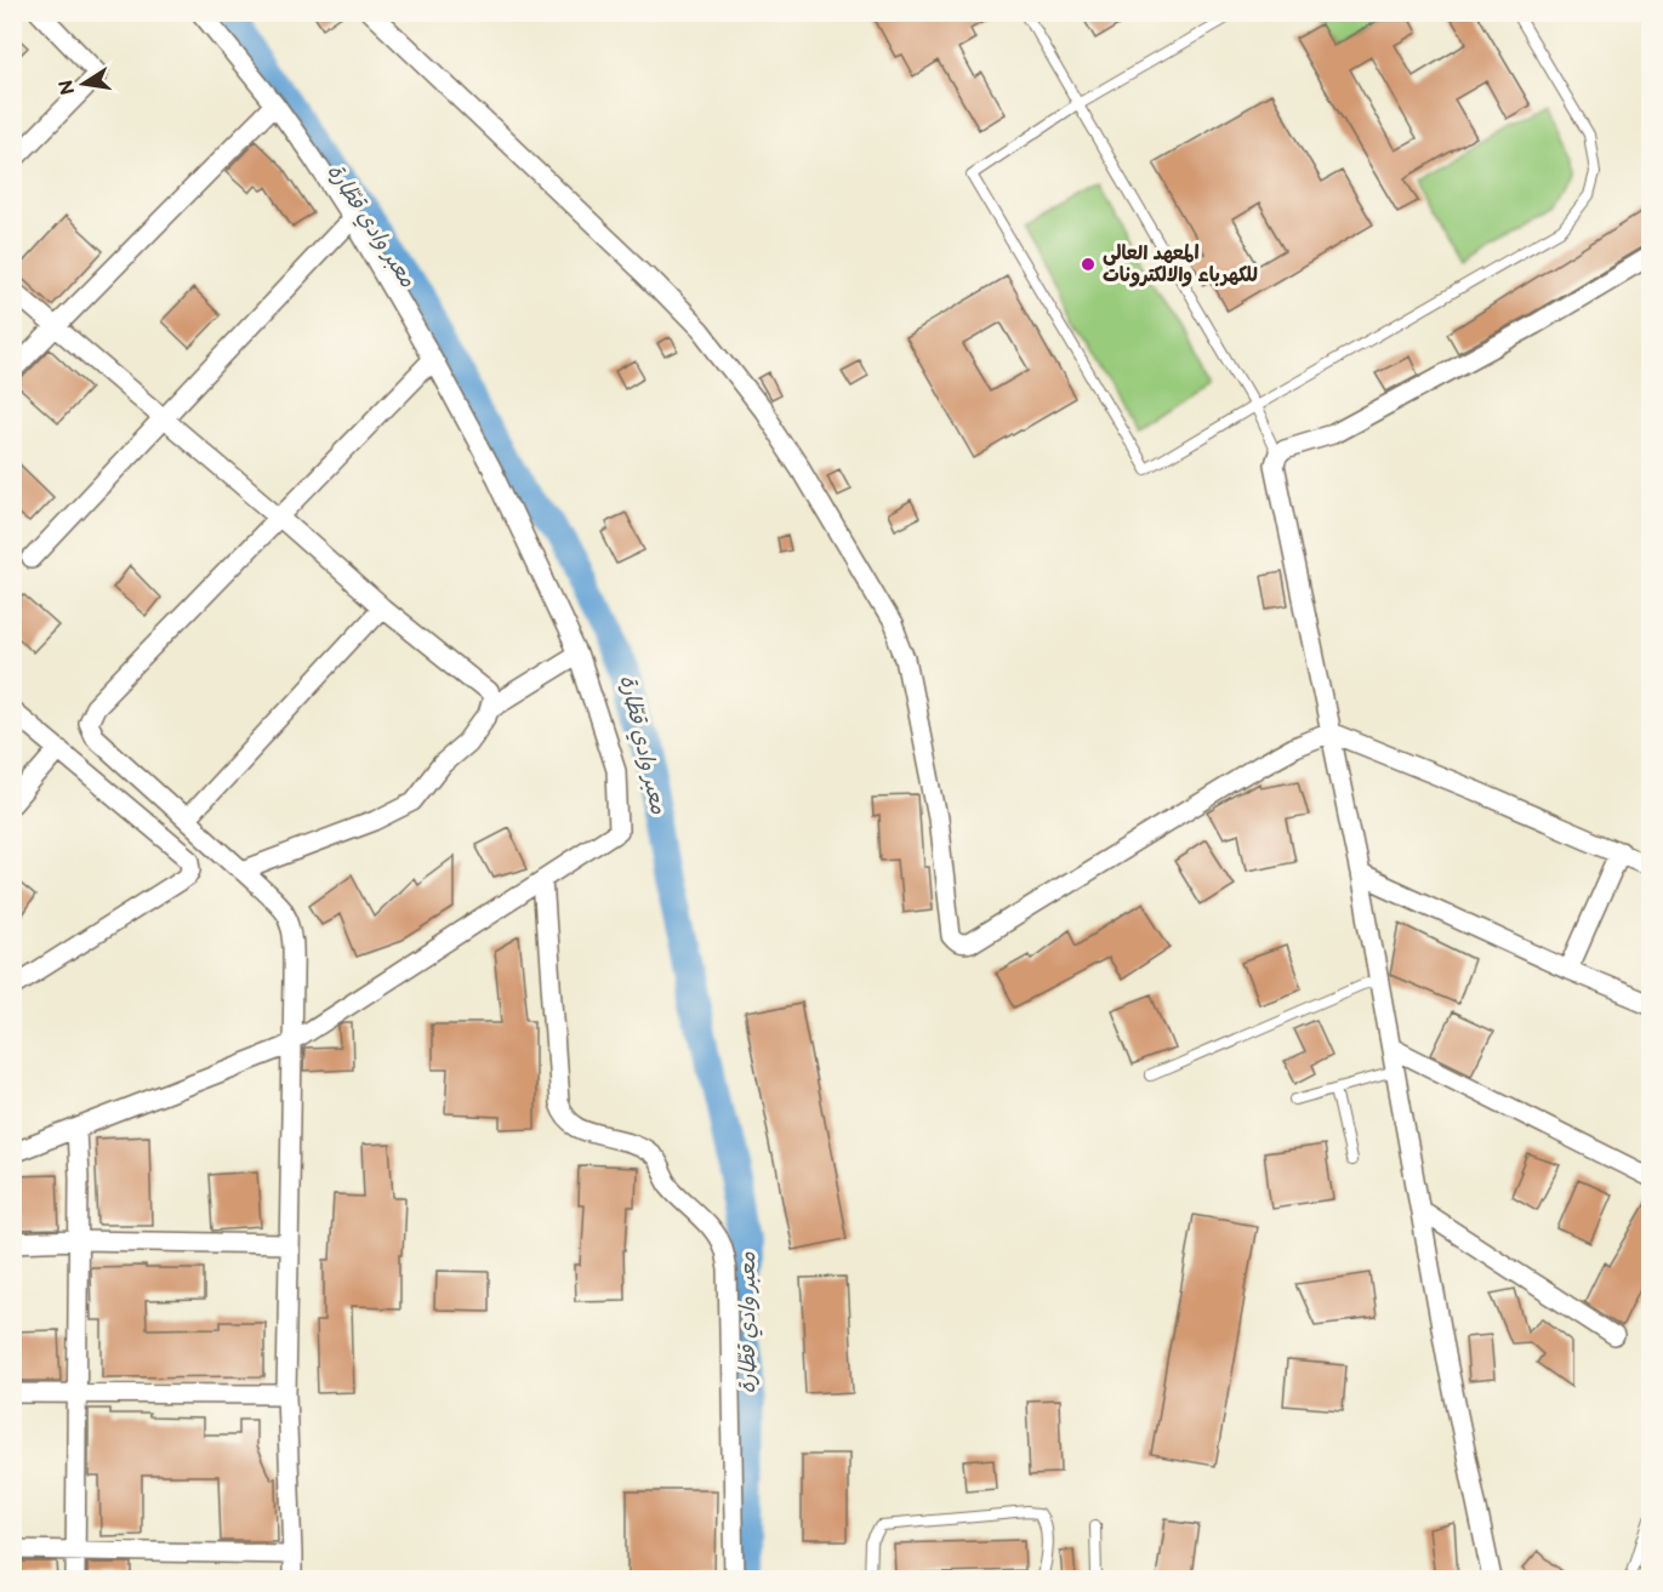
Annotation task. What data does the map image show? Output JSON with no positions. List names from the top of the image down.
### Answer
{
  "water": ["معبر وادي قطّارة"],
  "places": ["المعهد العالي للكهرباء والالكترونات"],
  "north": "left"
}
